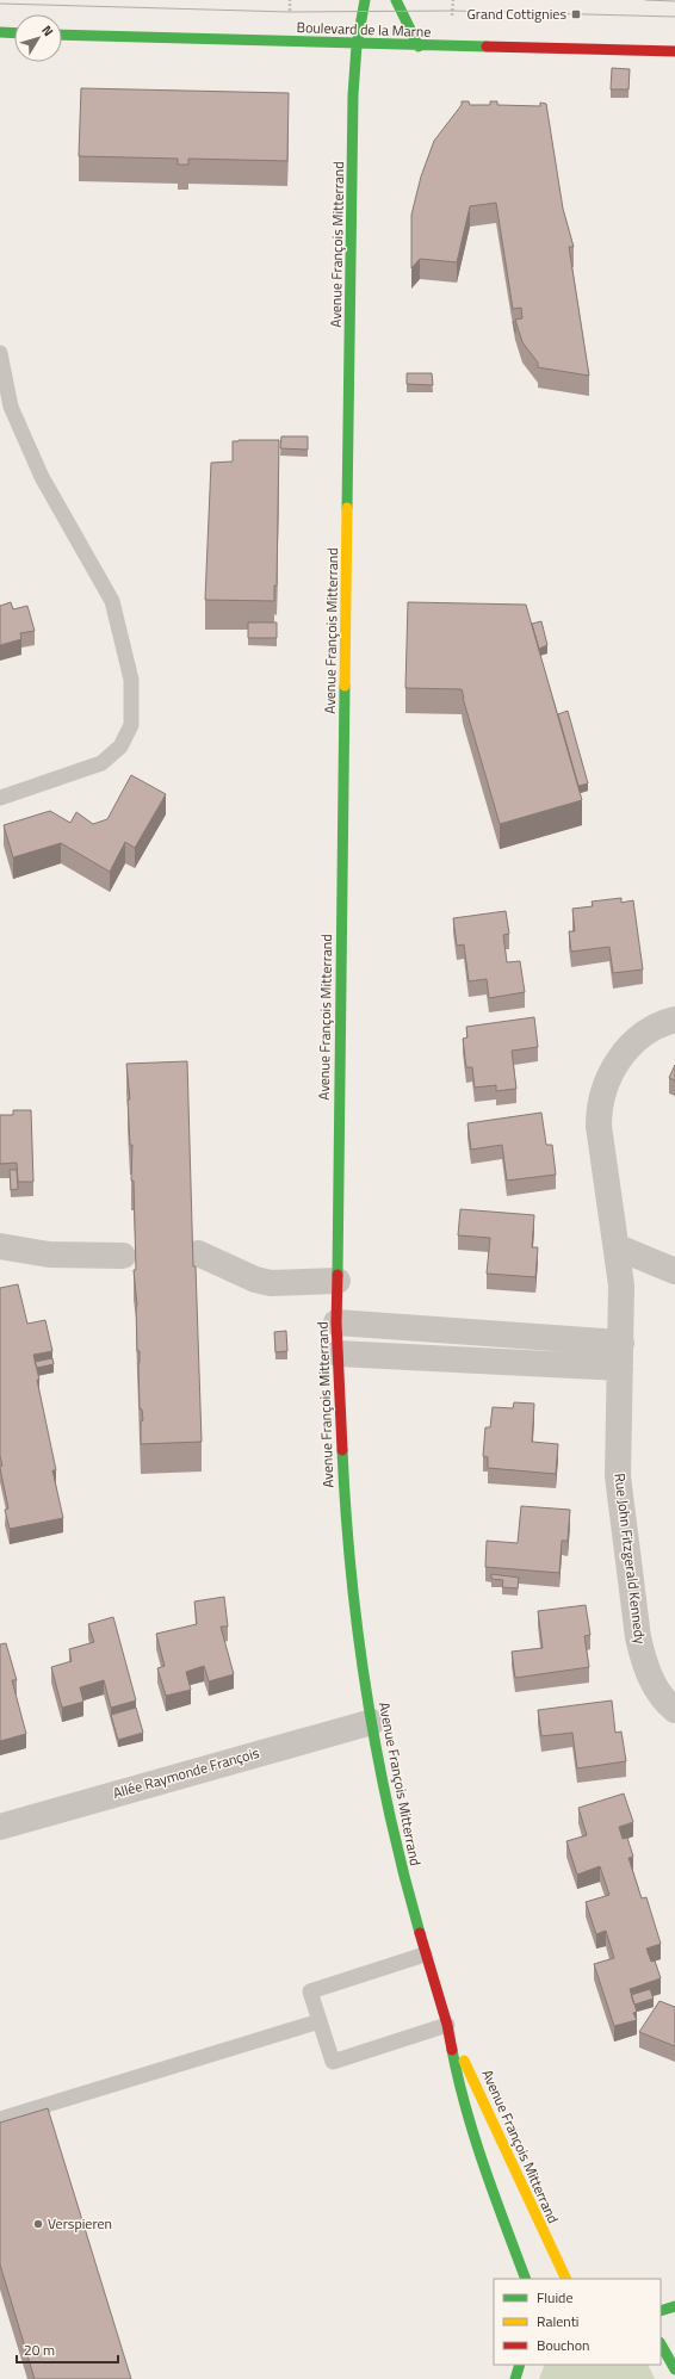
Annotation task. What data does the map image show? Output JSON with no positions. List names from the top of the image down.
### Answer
{
  "streets": {
    "street": [
      "Boulevard de la Marne",
      "Avenue François Mitterrand",
      "Rue John Fitzgerald Kennedy",
      "Allée Raymonde François"
    ]
  },
  "crossings": [
    ["Boulevard de la Marne", "Avenue François Mitterrand"],
    ["Avenue François Mitterrand", "Allée Raymonde François"]
  ],
  "places": {
    "transit": ["Grand Cottignies"],
    "other": ["Verspieren"]
  },
  "legend": ["Fluide", "Ralenti", "Bouchon"],
  "scale_bar": "20 m",
  "north": "top right"
}
